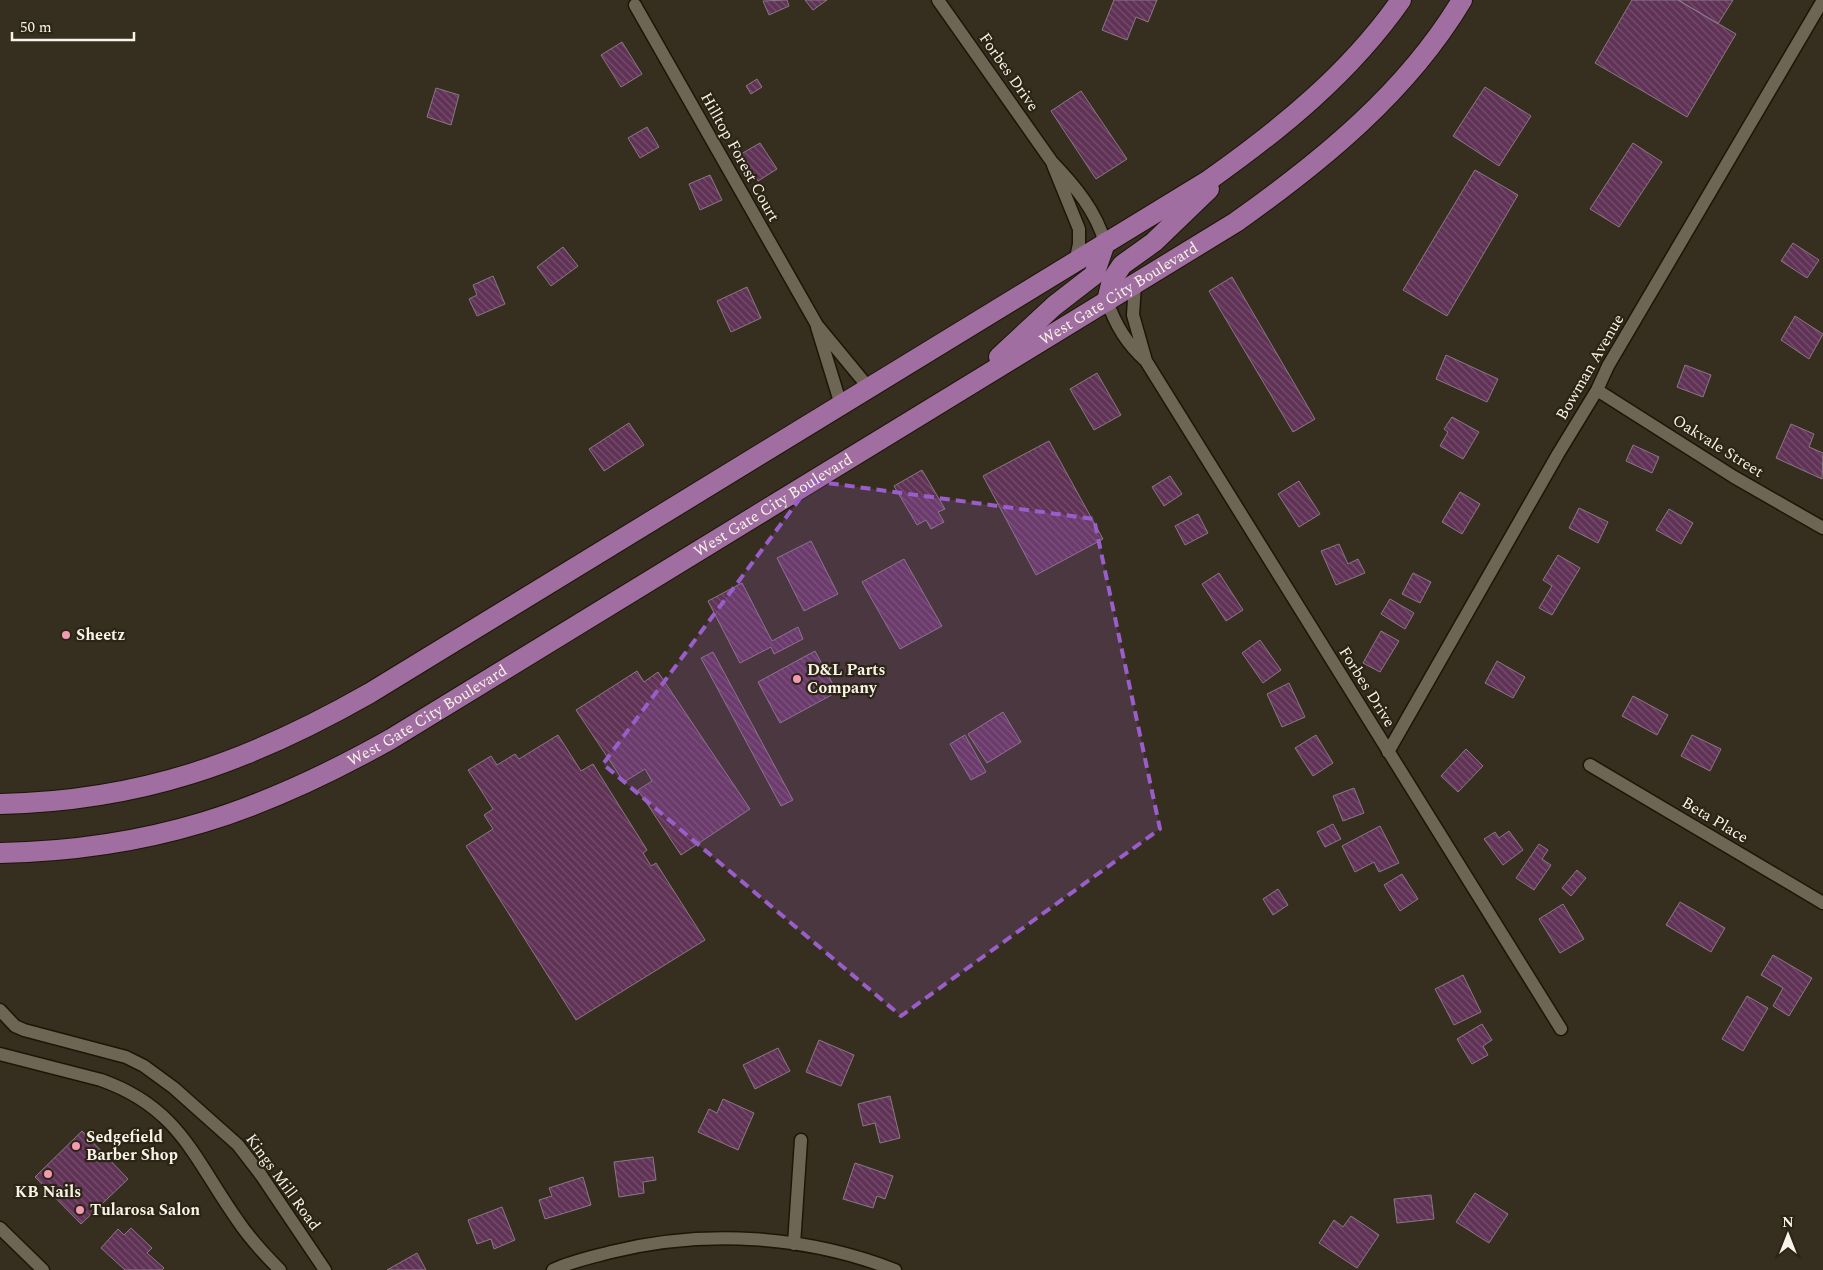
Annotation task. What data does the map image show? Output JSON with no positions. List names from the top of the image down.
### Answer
{
  "streets": {
    "main road": ["West Gate City Boulevard"],
    "street": [
      "Forbes Drive",
      "Hilltop Forest Court",
      "Bowman Avenue",
      "Oakvale Street",
      "Beta Place",
      "Kings Mill Road"
    ]
  },
  "crossings": [
    ["Forbes Drive", "West Gate City Boulevard"],
    ["Forbes Drive", "Bowman Avenue"],
    ["Bowman Avenue", "Oakvale Street"]
  ],
  "places": [
    "Sheetz",
    "D&L Parts Company",
    "Sedgefield Barber Shop",
    "KB Nails",
    "Tularosa Salon"
  ],
  "scale_bar": "50 m",
  "north": "top"
}
